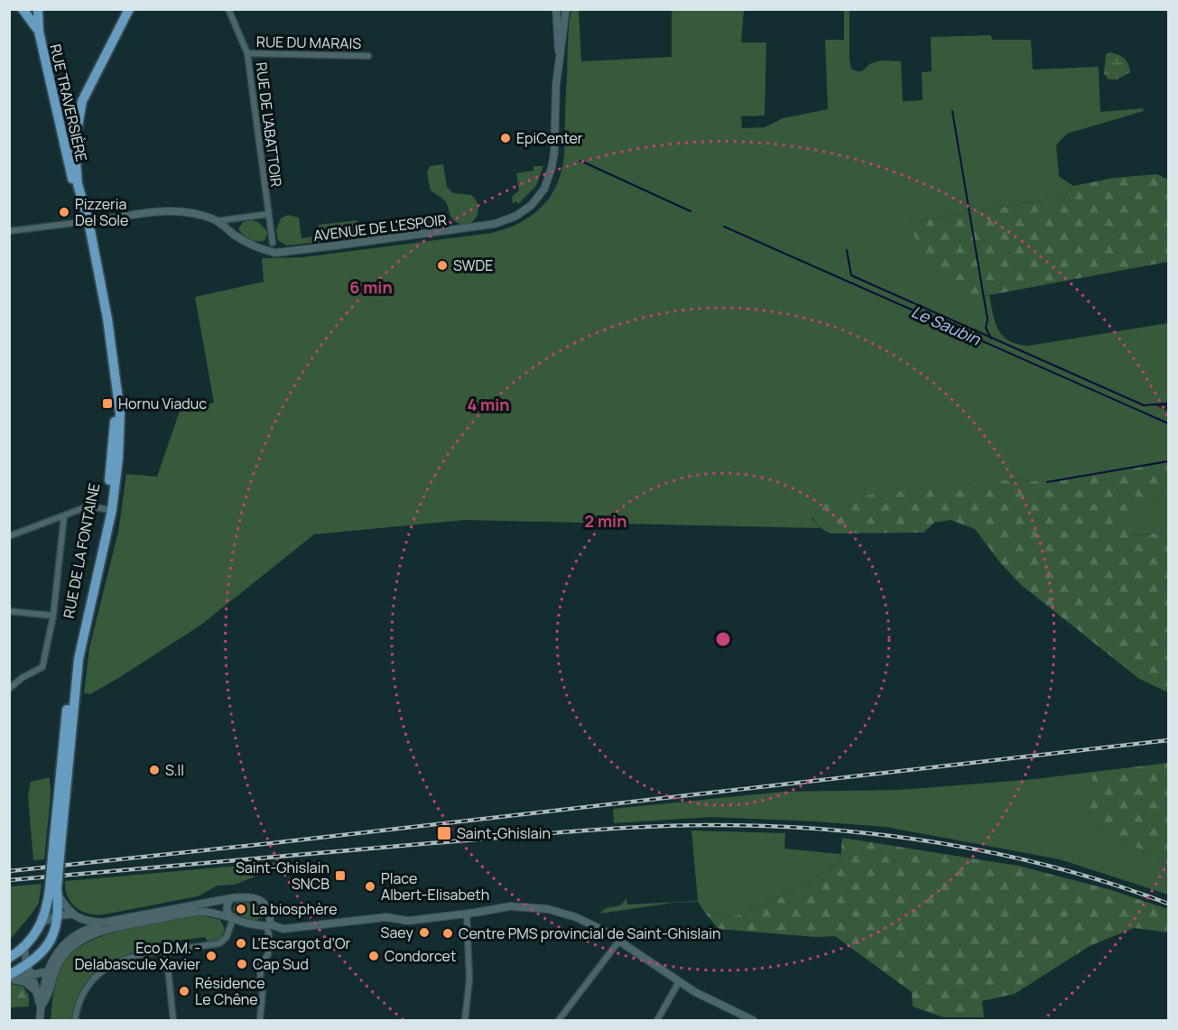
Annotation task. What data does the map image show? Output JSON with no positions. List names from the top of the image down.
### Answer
{
  "streets": {
    "main road": ["RUE TRAVERSIÈRE", "RUE DE LA FONTAINE"],
    "street": ["RUE DU MARAIS", "RUE DE L'ABATTOIR", "AVENUE DE L'ESPOIR"]
  },
  "crossings": [
    ["RUE DU MARAIS", "RUE DE L'ABATTOIR"],
    ["RUE TRAVERSIÈRE", "RUE DE LA FONTAINE"],
    ["AVENUE DE L'ESPOIR", "RUE DE LA FONTAINE"]
  ],
  "water": ["Le Saubin"],
  "places": {
    "other": [
      "EpiCenter",
      "Pizzeria Del Sole",
      "SWDE",
      "S.II",
      "Place Albert-Elisabeth",
      "La biosphère",
      "Saey",
      "Centre PMS provincial de Saint-Ghislain",
      "L’Escargot d’Or",
      "Eco D.M. - Delabascule Xavier",
      "Condorcet",
      "Cap Sud",
      "Résidence Le Chêne"
    ],
    "transit": ["Hornu Viaduc", "Saint-Ghislain", "Saint-Ghislain SNCB"]
  },
  "rings": ["6 min", "4 min", "2 min"]
}
